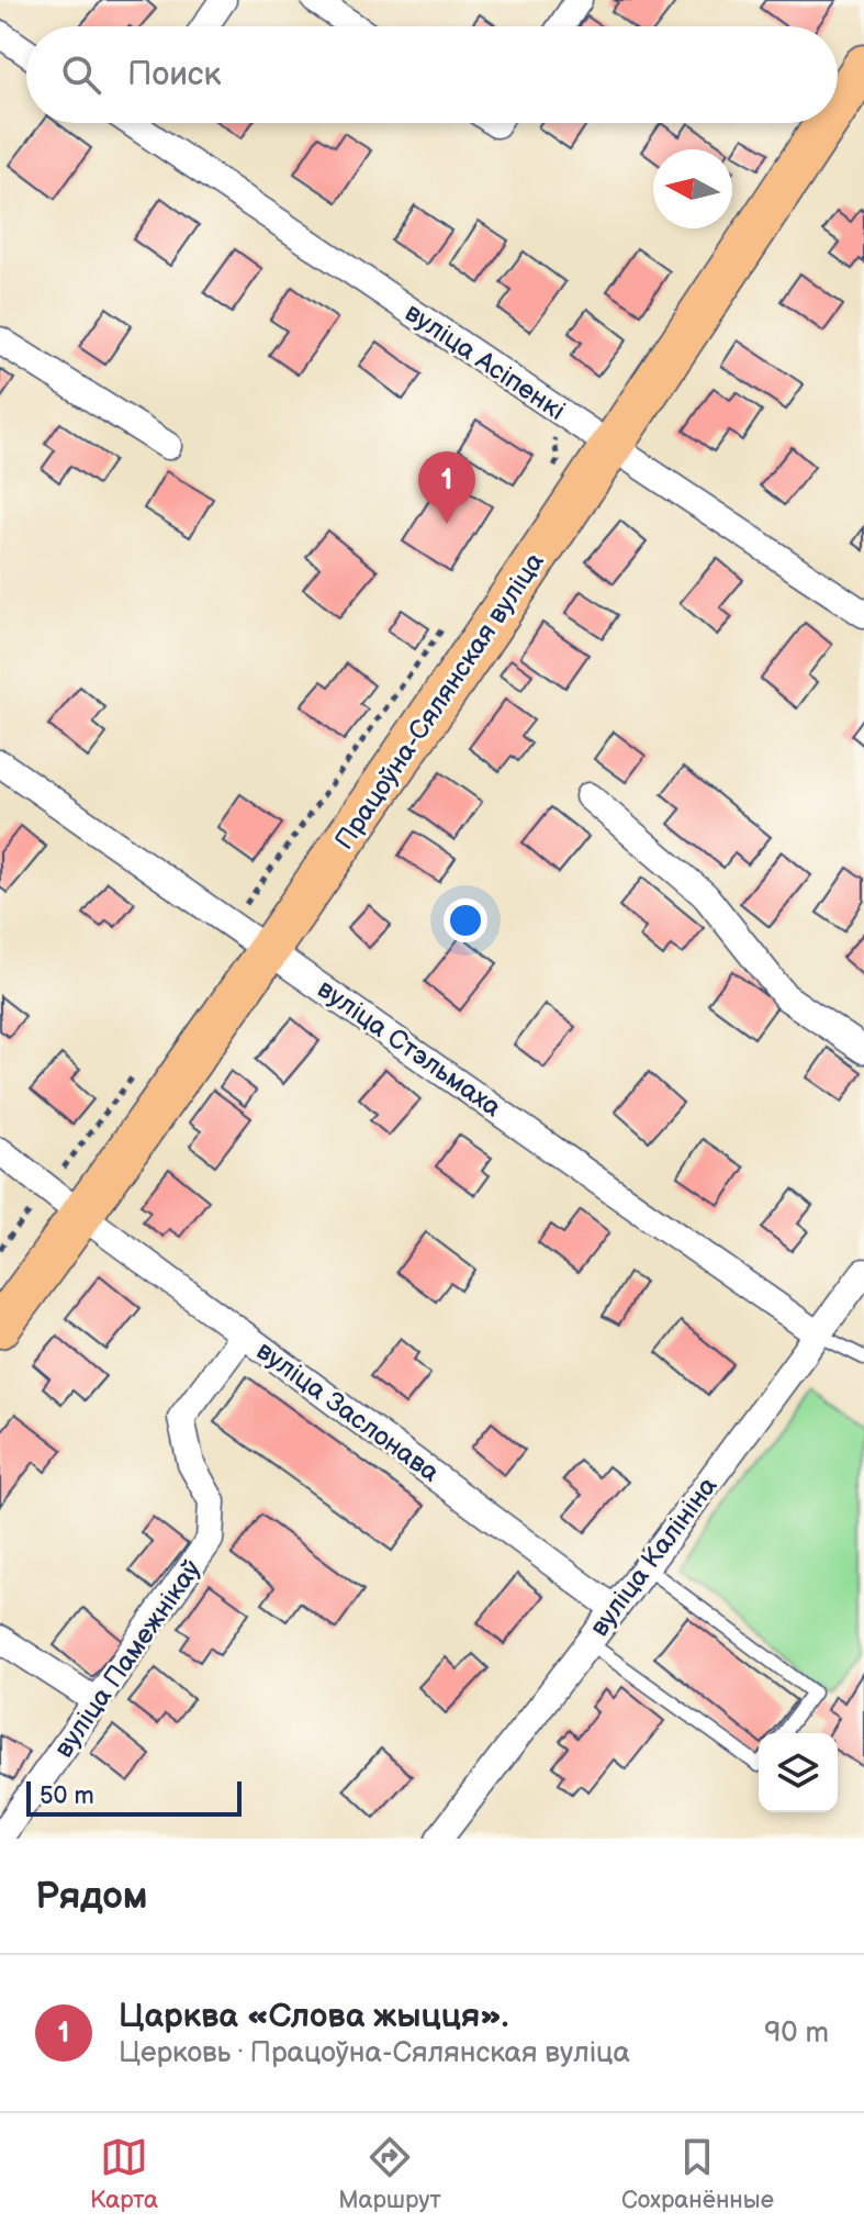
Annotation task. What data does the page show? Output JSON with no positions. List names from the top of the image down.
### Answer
{
  "streets": {
    "main road": ["Працоўна-Сялянская вуліца"],
    "street": [
      "вуліца Асіпенкі",
      "вуліца Стэльмаха",
      "вуліца Заслонава",
      "вуліца Калініна",
      "вуліца Памежнікаў"
    ]
  },
  "crossings": [
    ["вуліца Асіпенкі", "Працоўна-Сялянская вуліца"],
    ["Працоўна-Сялянская вуліца", "вуліца Стэльмаха"],
    ["Працоўна-Сялянская вуліца", "вуліца Заслонава"],
    ["вуліца Стэльмаха", "вуліца Калініна"],
    ["вуліца Заслонава", "вуліца Калініна"],
    ["вуліца Заслонава", "вуліца Памежнікаў"]
  ],
  "scale_bar": "50 m",
  "north": "left",
  "page": {
    "search": "Поиск",
    "pins": "1",
    "scale": "50 m",
    "heading": "Рядом",
    "list": [
      {
        "mark": "1",
        "name": "Царква «Слова жыцця».",
        "note": "Церковь · Працоўна-Сялянская вуліца",
        "value": "90 m"
      }
    ],
    "nav": ["Карта", "Маршрут", "Сохранённые"]
  }
}
